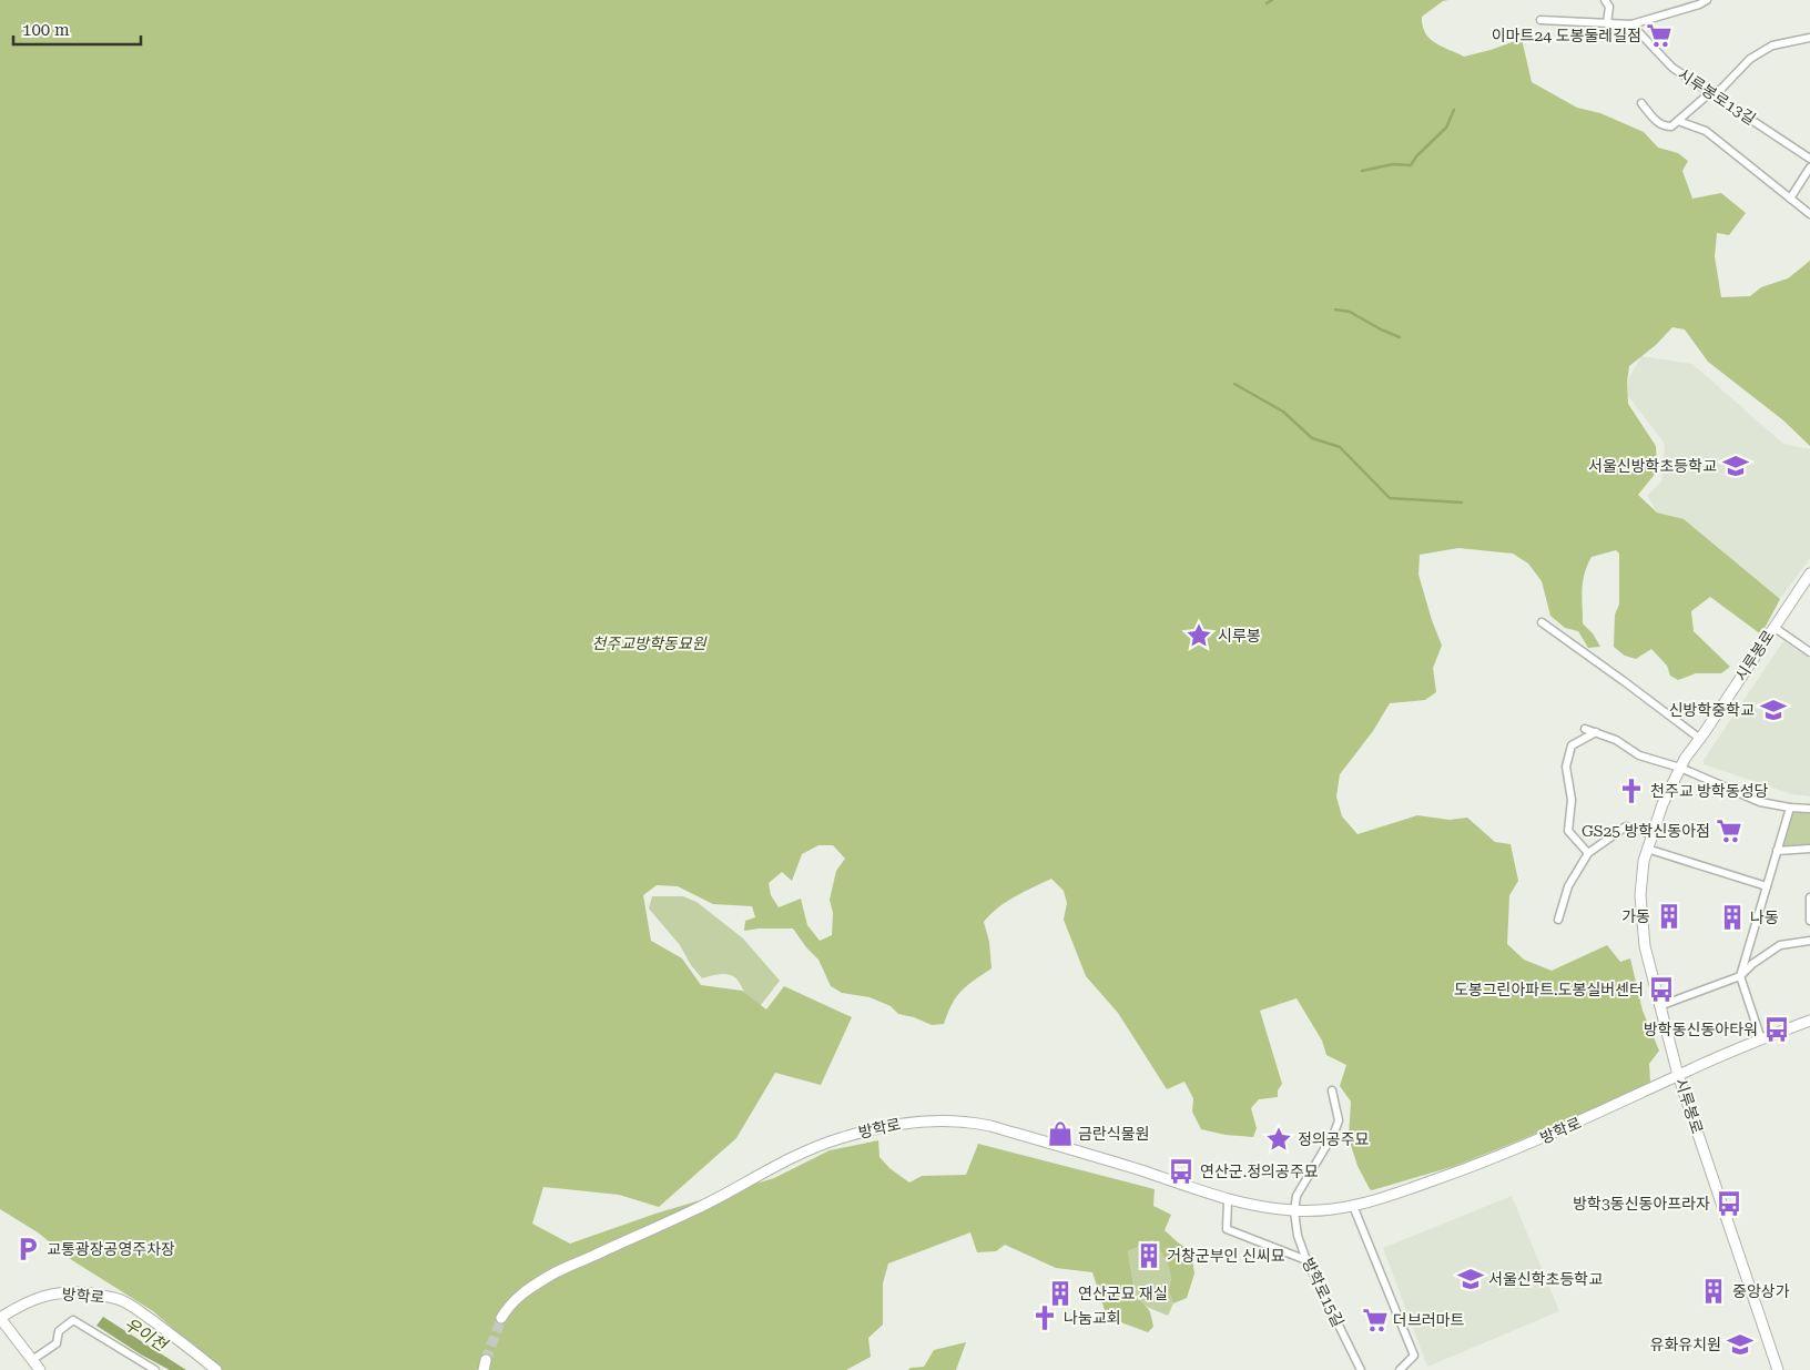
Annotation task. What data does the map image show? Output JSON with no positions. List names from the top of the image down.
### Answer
{
  "streets": {
    "main road": ["시루봉로", "방학로"],
    "street": ["시루봉로13길", "방학로15길"]
  },
  "crossings": [
    ["시루봉로", "방학로"],
    ["방학로", "방학로15길"]
  ],
  "water": ["우이천"],
  "parks": ["천주교방학동묘원"],
  "places": {
    "supermarket": ["이마트24 도봉둘레길점", "GS25 방학신동아점", "더브러마트"],
    "school or university": [
      "서울신방학초등학교",
      "신방학중학교",
      "서울신학초등학교",
      "유화유치원"
    ],
    "place": ["시루봉", "정의공주묘"],
    "church": ["천주교 방학동성당", "나눔교회"],
    "building": [
      "가동",
      "나동",
      "거창군부인 신씨묘",
      "중앙상가",
      "연산군묘 재실"
    ],
    "bus stop": [
      "도봉그린아파트.도봉실버센터",
      "방학동신동아타워",
      "연산군.정의공주묘",
      "방학3동신동아프라자"
    ],
    "shop": ["금란식물원"],
    "parking": ["교통광장공영주차장"]
  },
  "scale_bar": "100 m"
}
